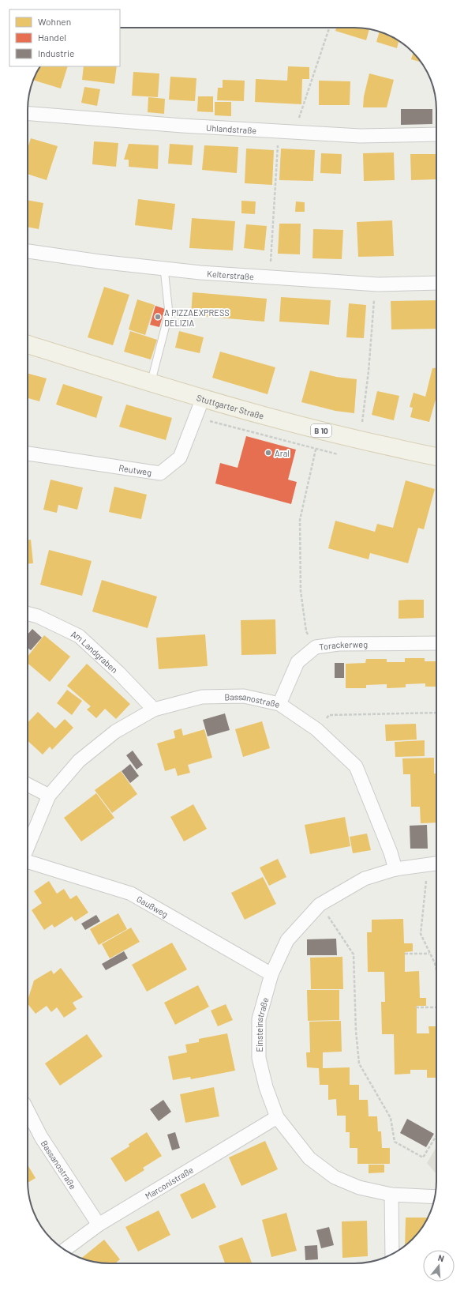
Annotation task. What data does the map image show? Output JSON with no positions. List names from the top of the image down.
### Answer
{
  "streets": {
    "main road": ["Stuttgarter Straße", "B 10"],
    "street": [
      "Uhlandstraße",
      "Kelterstraße",
      "Reutweg",
      "Torackerweg",
      "Am Landgraben",
      "Bassanostraße",
      "Gaußweg",
      "Einsteinstraße",
      "Marconistraße"
    ]
  },
  "crossings": [
    ["Stuttgarter Straße", "Reutweg"],
    ["Torackerweg", "Bassanostraße"],
    ["Am Landgraben", "Bassanostraße"],
    ["Bassanostraße", "Einsteinstraße"],
    ["Bassanostraße", "Marconistraße"],
    ["Gaußweg", "Einsteinstraße"],
    ["Einsteinstraße", "Marconistraße"]
  ],
  "places": ["A PIZZAEXPRESS DELIZIA", "Aral"],
  "legend": ["Wohnen", "Handel", "Industrie"],
  "north": "top"
}
